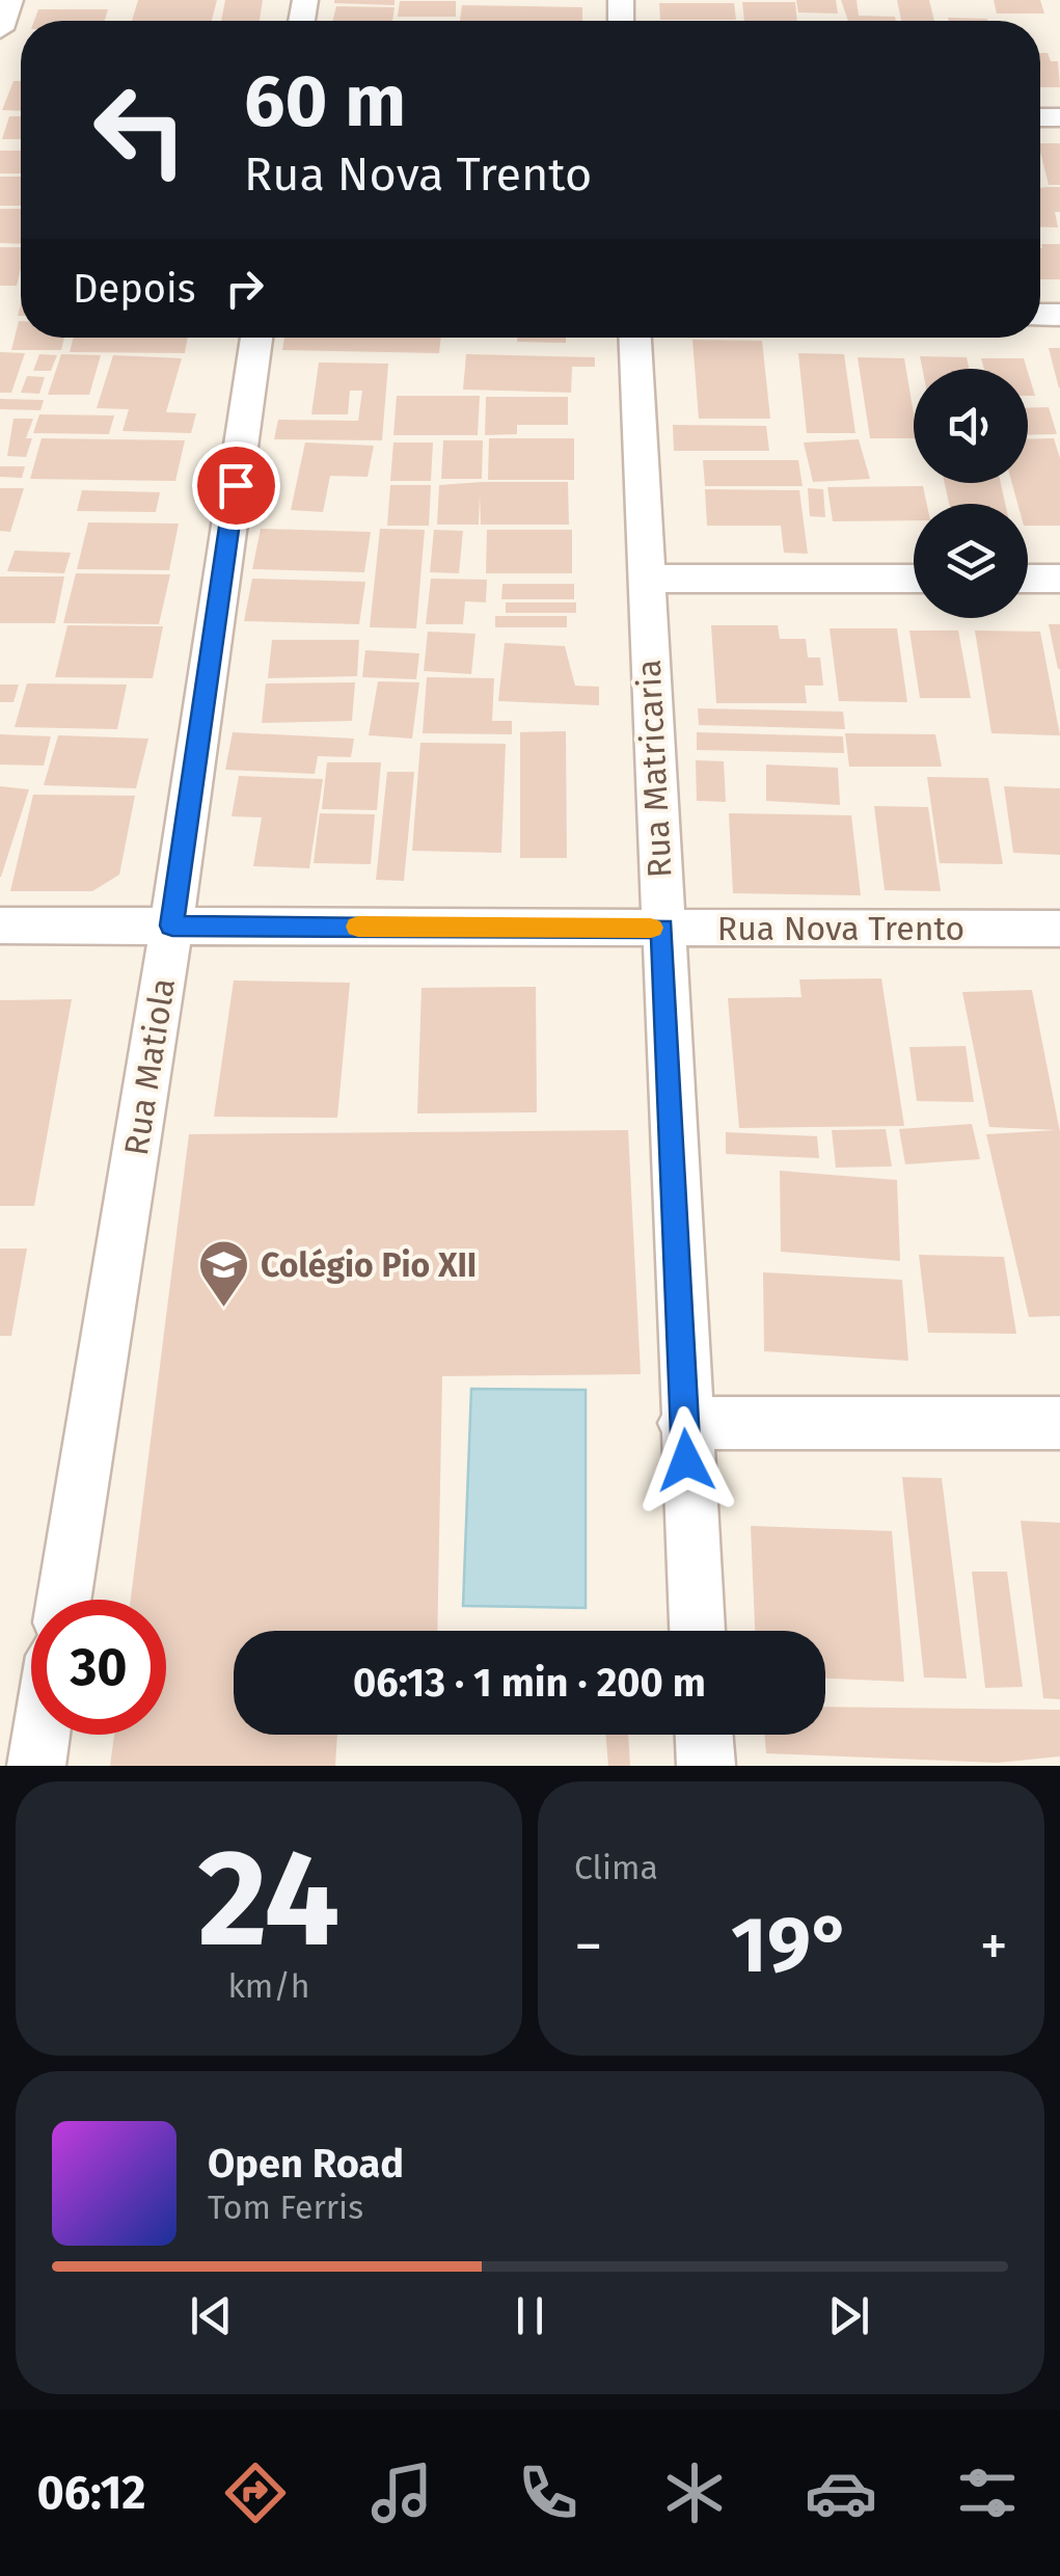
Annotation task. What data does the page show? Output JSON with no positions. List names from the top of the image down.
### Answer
{
  "streets": {
    "street": ["Rua Matricaria", "Rua Nova Trento", "Rua Matiola"]
  },
  "crossings": [
    ["Rua Matricaria", "Rua Nova Trento"],
    ["Rua Nova Trento", "Rua Matiola"]
  ],
  "places": {
    "school or university": ["Colégio Pio XII"]
  },
  "page": {
    "turn": ["60 m", "Rua Nova Trento"],
    "then": "Depois",
    "limit": "30",
    "trip": "06:13 · 1 min · 200 m",
    "tile": [
      ["24", "km/h"],
      "Clima"
    ],
    "heat": ["−", "19°", "+"],
    "song": ["Open Road", "Tom Ferris"],
    "tabs": "06:12"
  }
}
